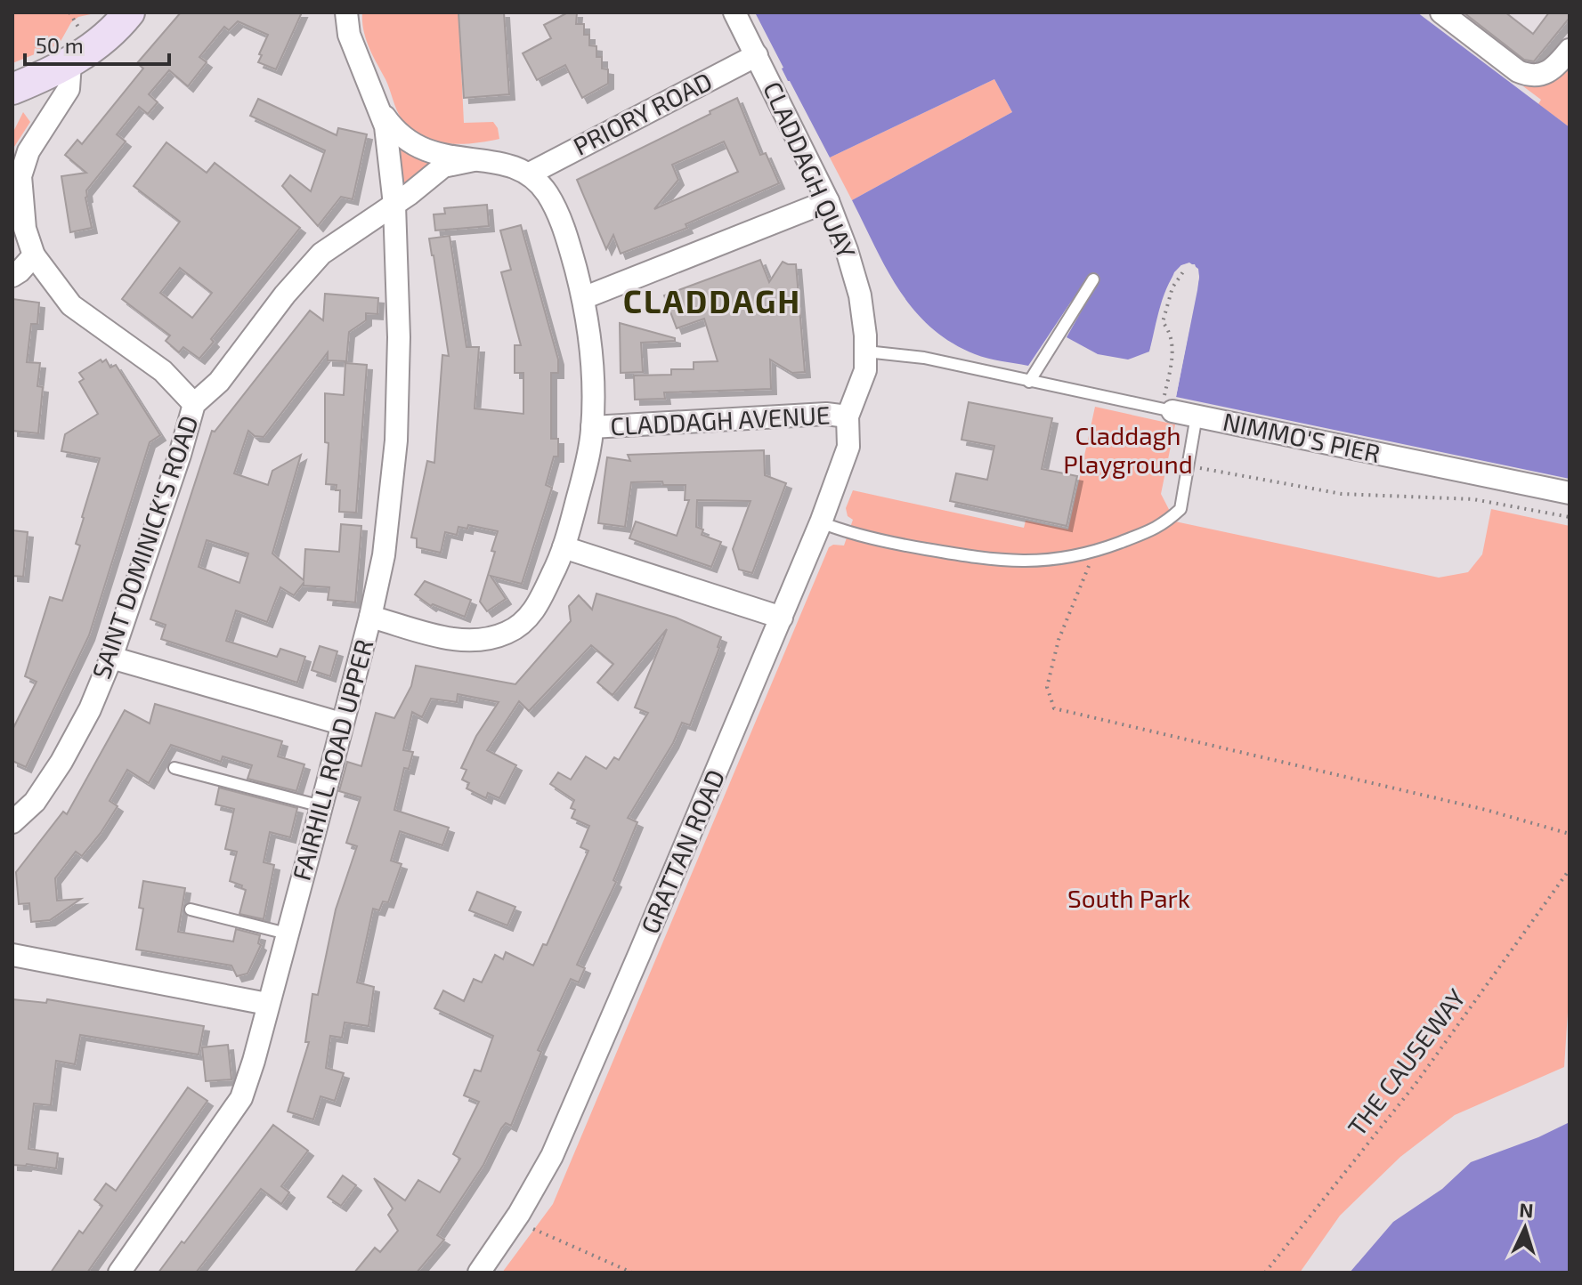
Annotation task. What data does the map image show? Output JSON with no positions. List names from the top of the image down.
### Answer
{
  "streets": {
    "street": [
      "PRIORY ROAD",
      "CLADDAGH QUAY",
      "CLADDAGH AVENUE",
      "NIMMO'S PIER",
      "SAINT DOMINICK'S ROAD",
      "FAIRHILL ROAD UPPER",
      "GRATTAN ROAD"
    ],
    "path": ["THE CAUSEWAY"]
  },
  "crossings": [
    ["PRIORY ROAD", "CLADDAGH QUAY"],
    ["CLADDAGH QUAY", "CLADDAGH AVENUE"],
    ["CLADDAGH QUAY", "NIMMO'S PIER"],
    ["CLADDAGH QUAY", "GRATTAN ROAD"],
    ["CLADDAGH AVENUE", "GRATTAN ROAD"],
    ["SAINT DOMINICK'S ROAD", "FAIRHILL ROAD UPPER"]
  ],
  "districts": ["CLADDAGH"],
  "parks": ["Claddagh Playground", "South Park"],
  "scale_bar": "50 m",
  "north": "top"
}
